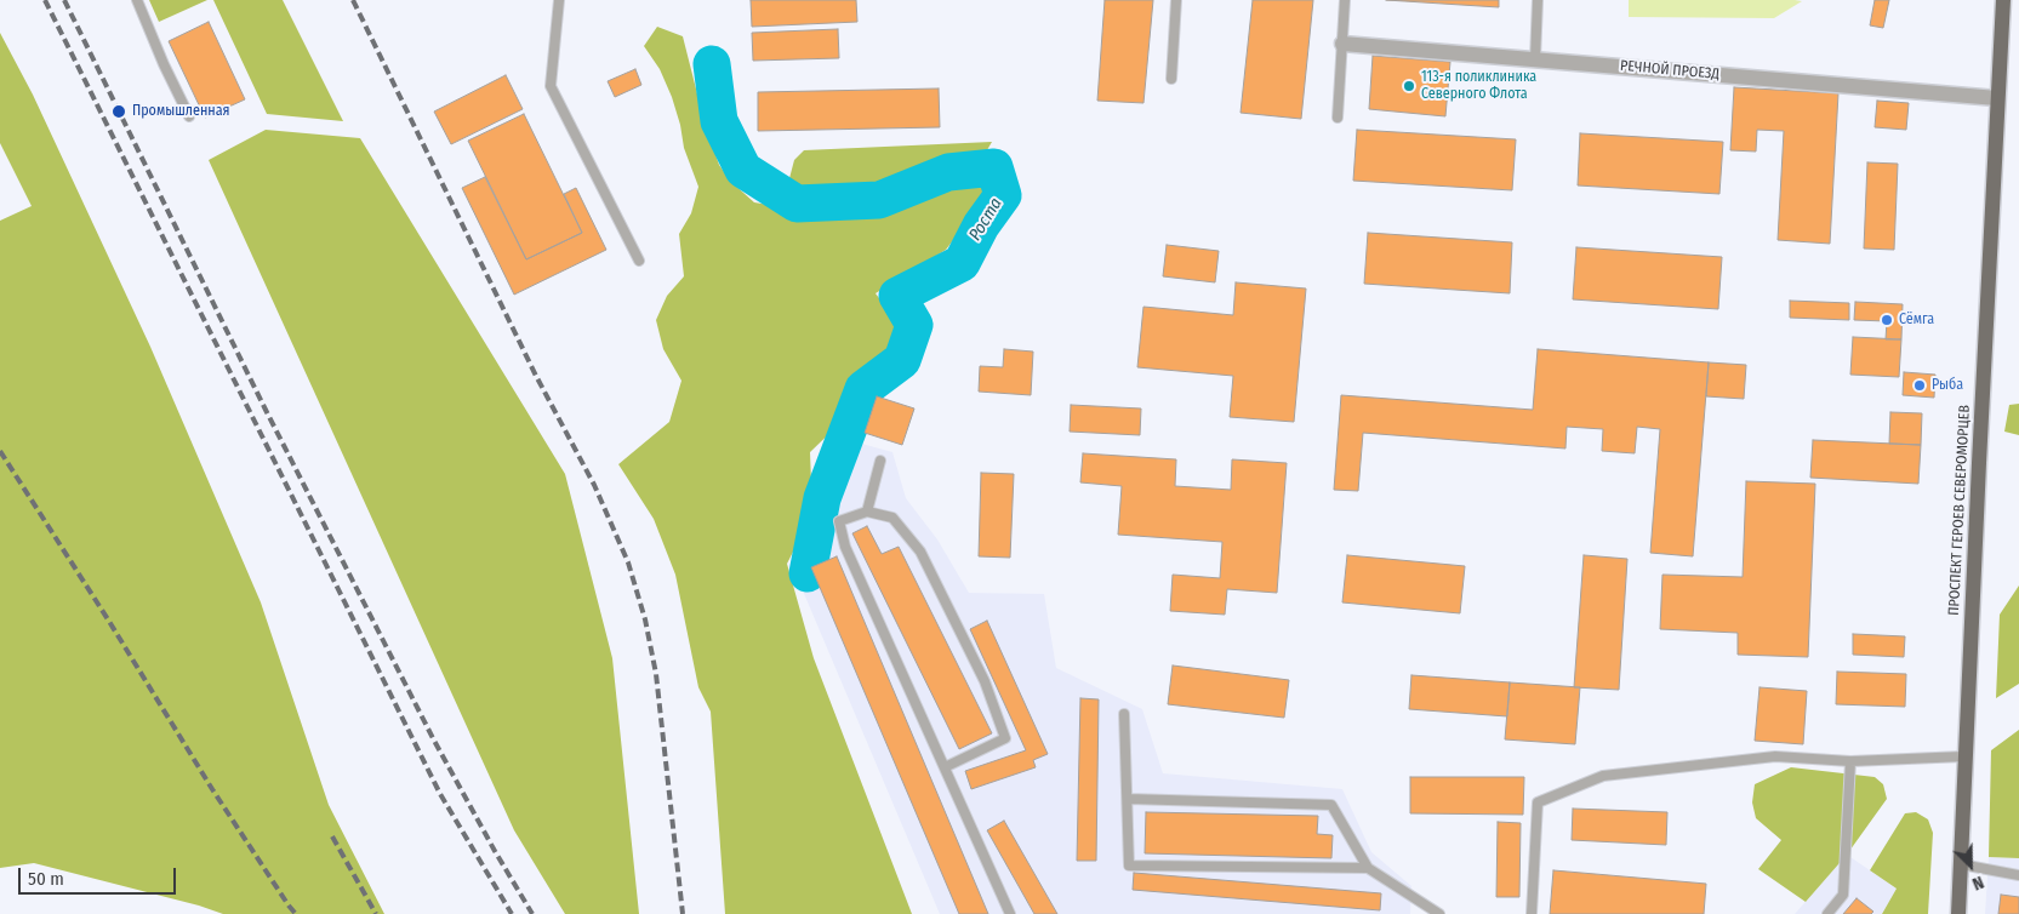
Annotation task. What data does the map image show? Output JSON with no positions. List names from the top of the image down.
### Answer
{
  "streets": {
    "main road": ["ПРОСПЕКТ ГЕРОЕВ СЕВЕРОМОРЦЕВ"],
    "street": ["РЕЧНОЙ ПРОЕЗД"]
  },
  "crossings": [
    ["РЕЧНОЙ ПРОЕЗД", "ПРОСПЕКТ ГЕРОЕВ СЕВЕРОМОРЦЕВ"]
  ],
  "water": ["Роста"],
  "places": [
    "113-я поликлиника Северного Флота",
    "Промышленная",
    "Сёмга",
    "Рыба"
  ],
  "scale_bar": "50 m",
  "north": "bottom right"
}
